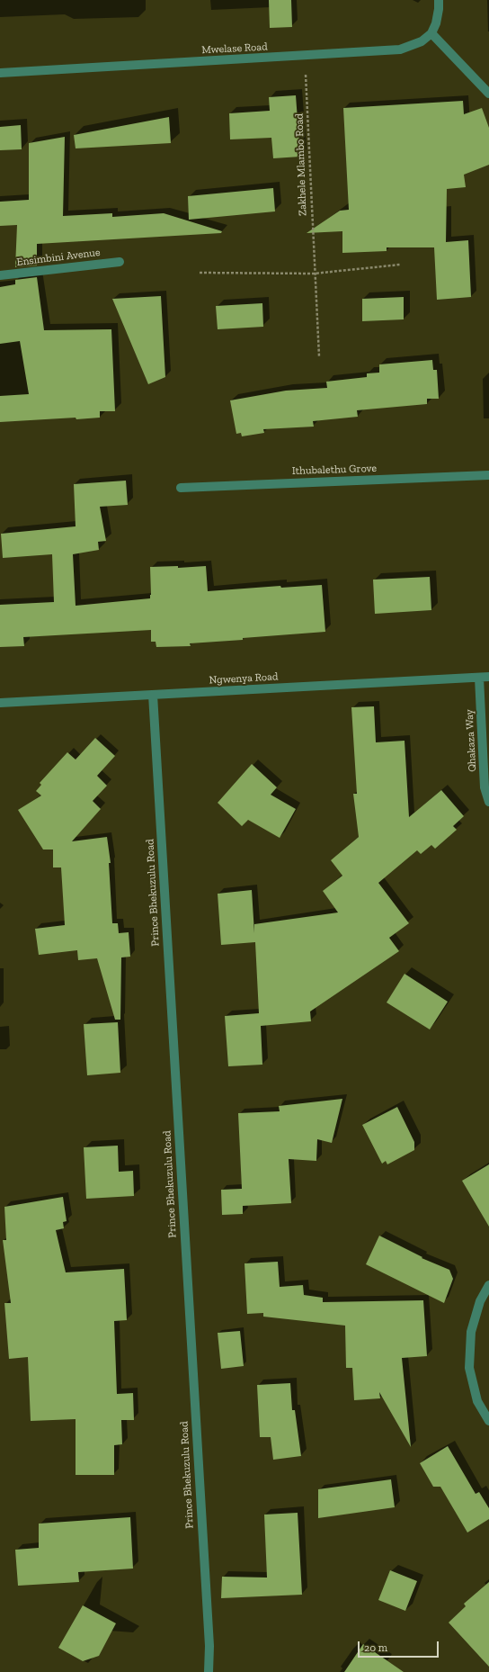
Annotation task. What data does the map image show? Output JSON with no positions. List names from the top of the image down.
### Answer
{
  "streets": {
    "street": [
      "Mwelase Road",
      "Ensimbini Avenue",
      "Ithubalethu Grove",
      "Ngwenya Road",
      "Qhakaza Way",
      "Prince Bhekuzulu Road"
    ],
    "path": ["Zakhele Mlambo Road"]
  },
  "crossings": [
    ["Mwelase Road", "Zakhele Mlambo Road"],
    ["Ngwenya Road", "Qhakaza Way"],
    ["Ngwenya Road", "Prince Bhekuzulu Road"]
  ],
  "scale_bar": "20 m"
}
